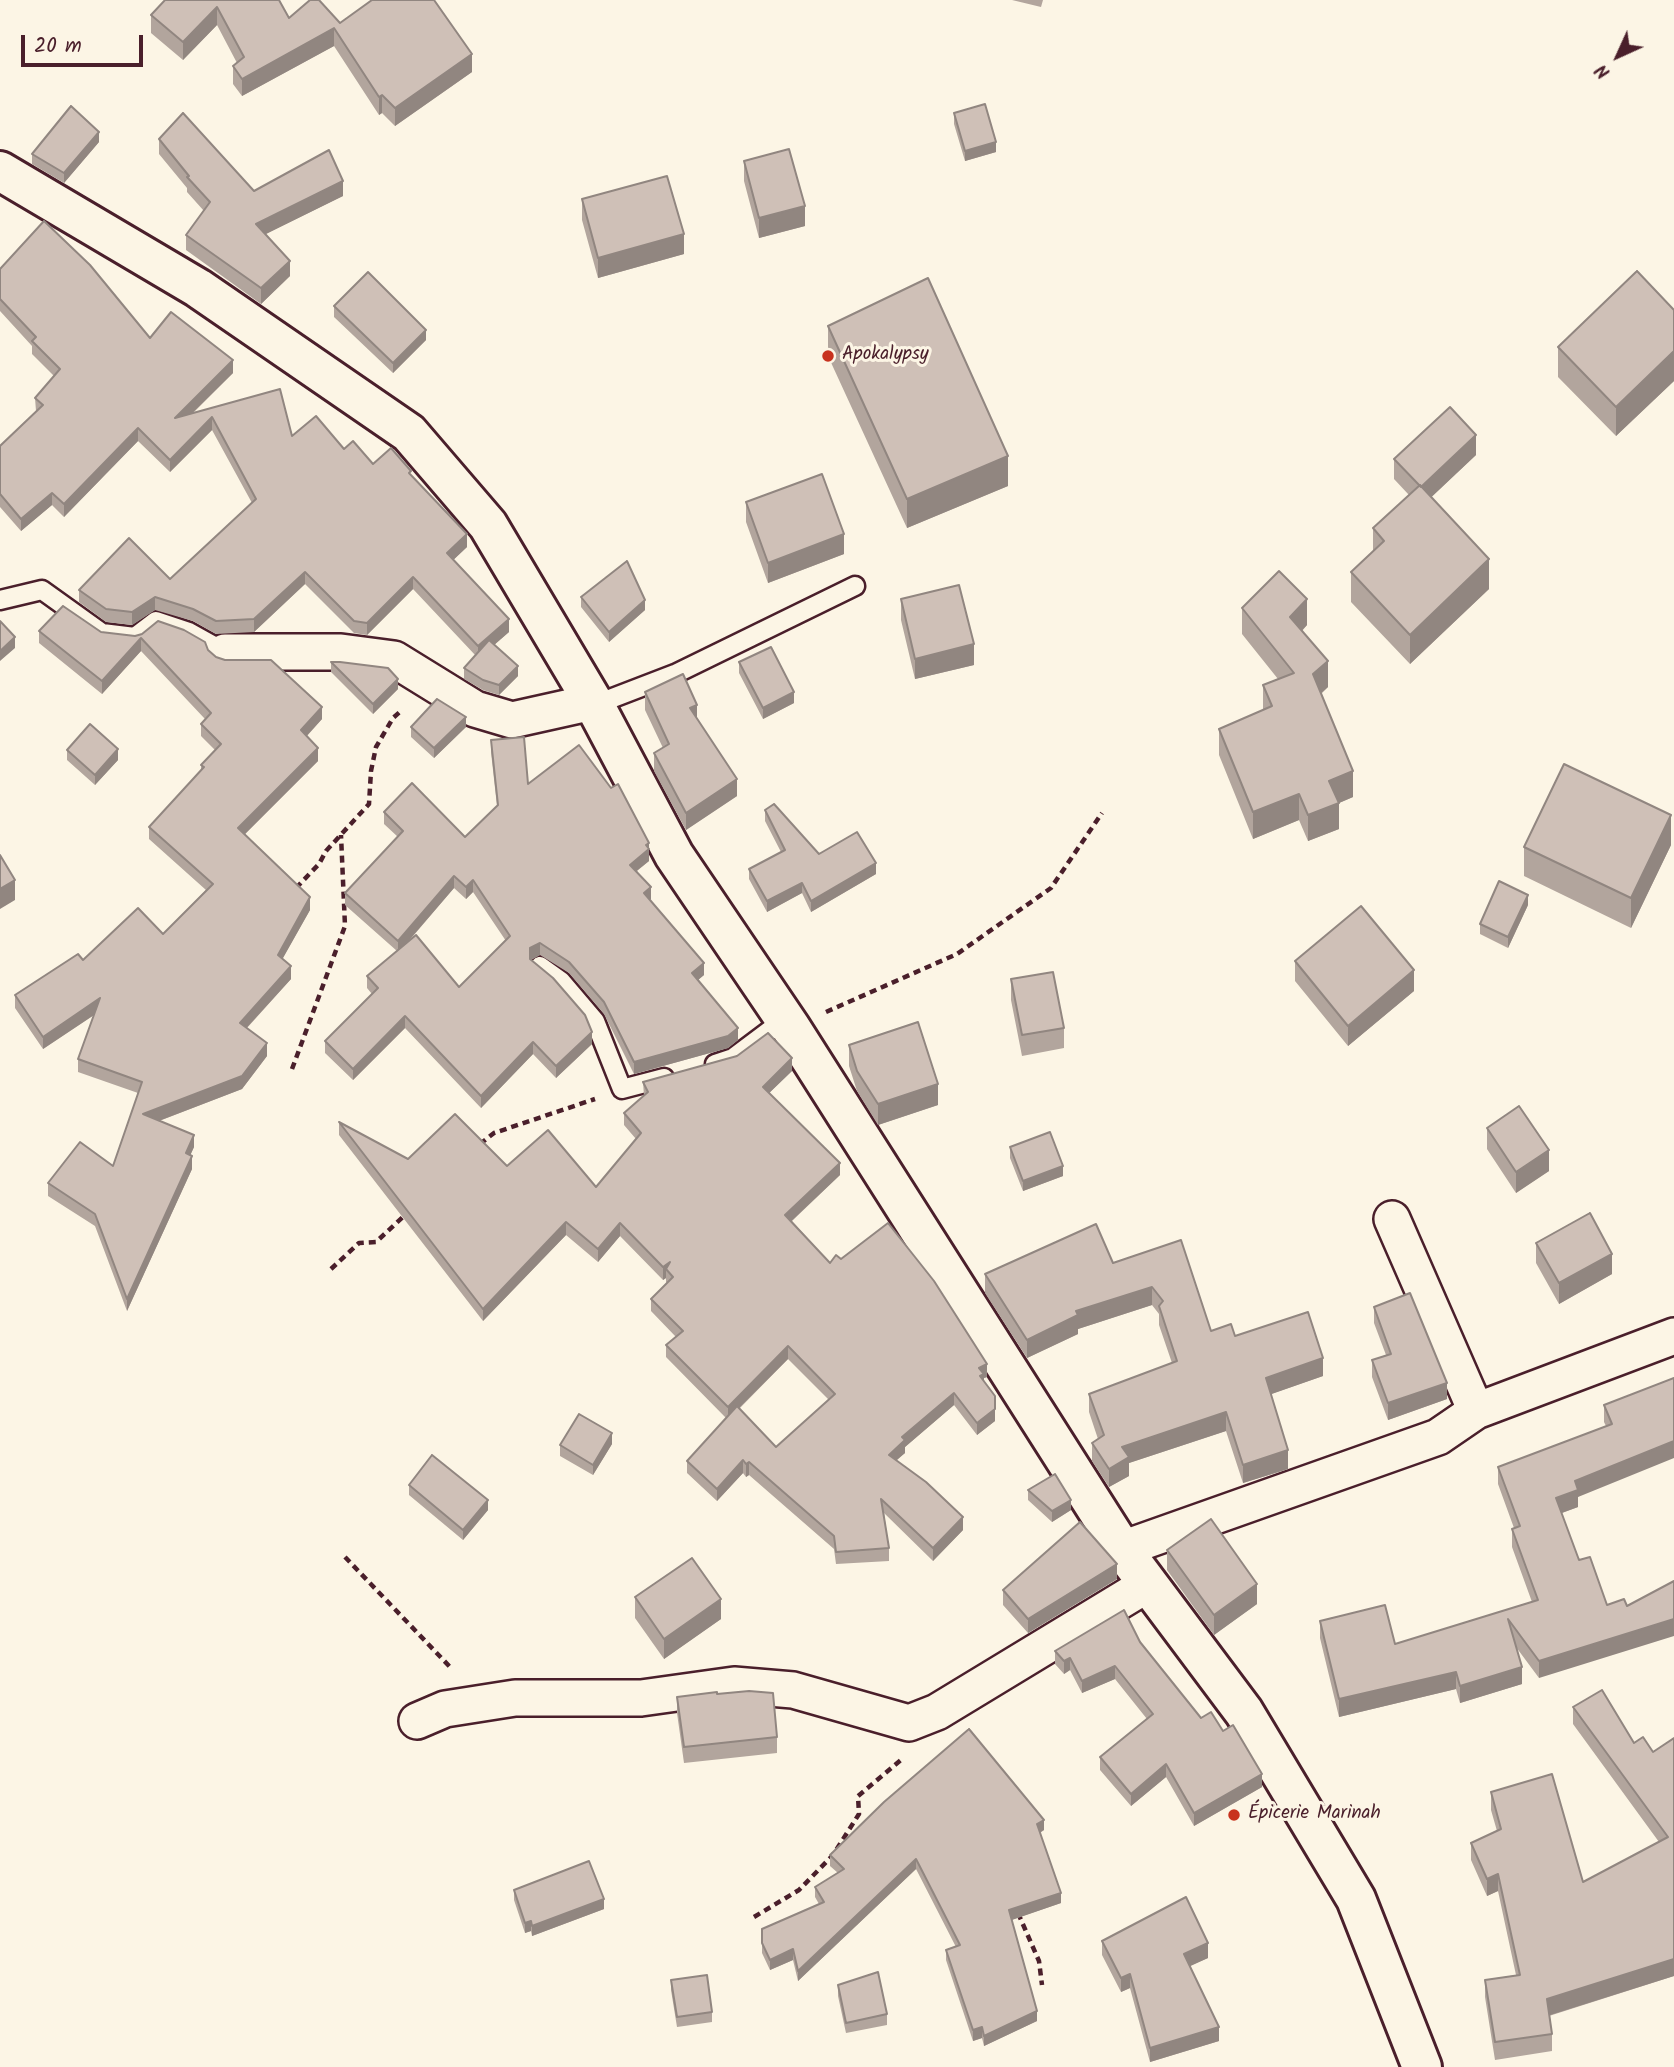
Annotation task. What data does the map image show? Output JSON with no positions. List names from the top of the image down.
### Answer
{
  "places": ["Apokalypsy", "Épicerie Marinah"],
  "scale_bar": "20 m",
  "north": "bottom left"
}
